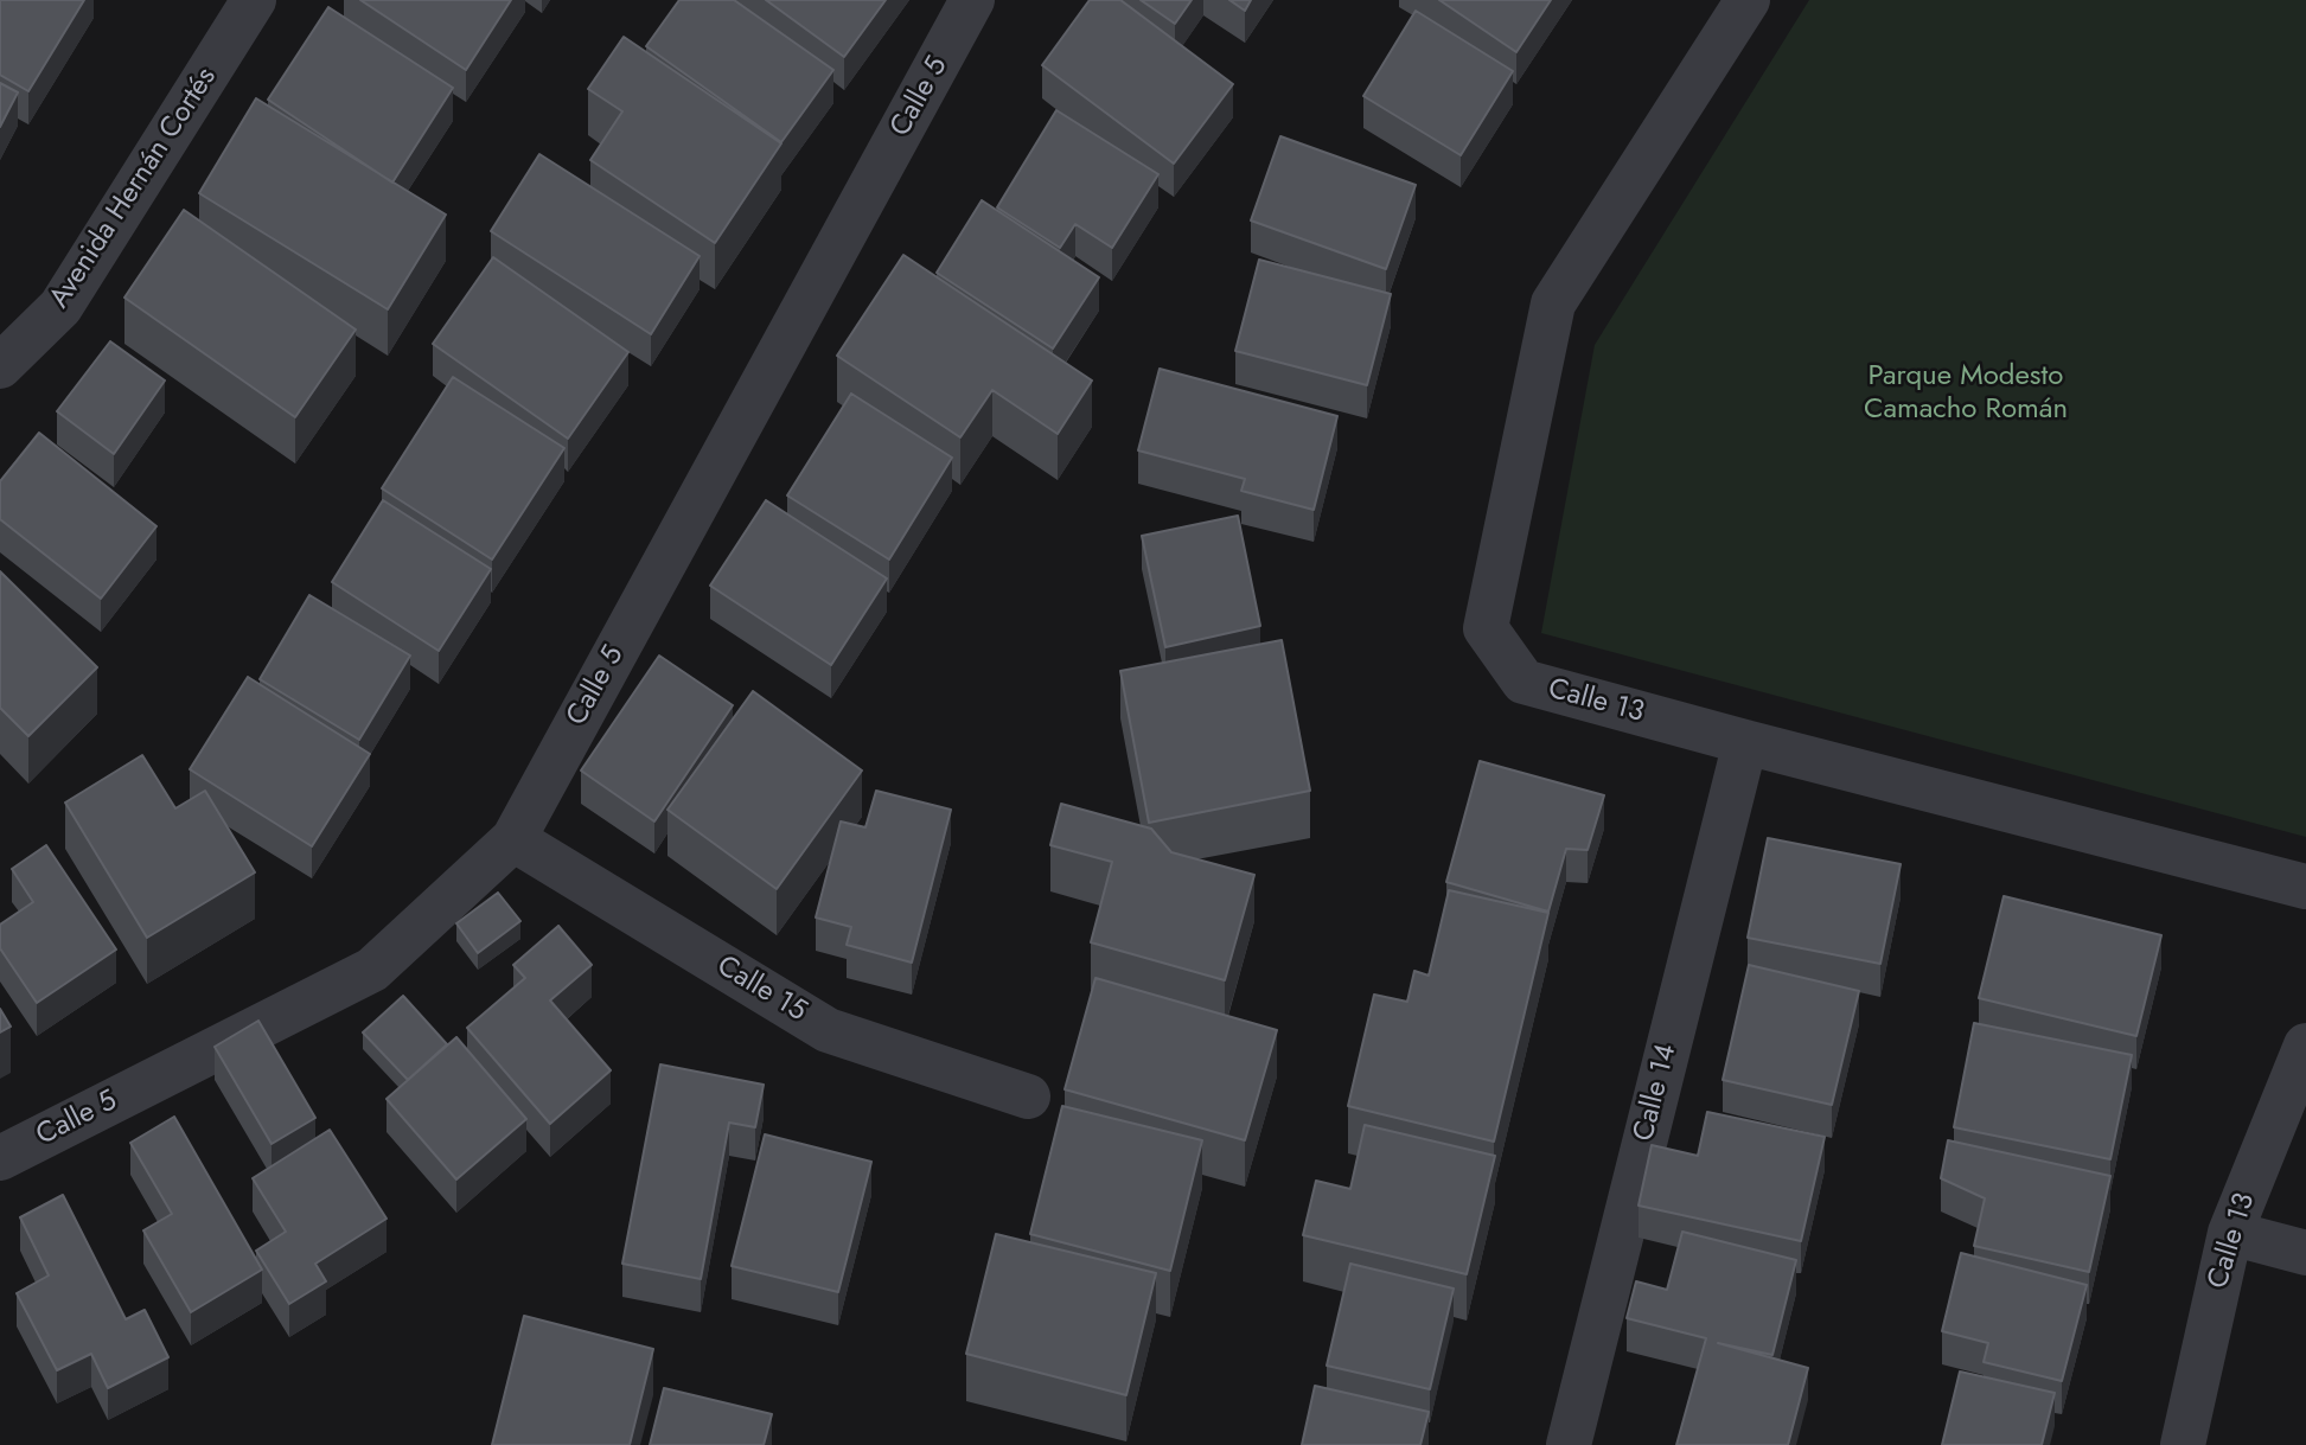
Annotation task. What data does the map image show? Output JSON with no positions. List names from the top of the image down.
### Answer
{
  "streets": {
    "street": [
      "Calle 5",
      "Avenida Hernán Cortés",
      "Calle 13",
      "Calle 15",
      "Calle 14"
    ]
  },
  "crossings": [
    ["Calle 5", "Calle 15"],
    ["Calle 13", "Calle 14"]
  ],
  "parks": ["Parque Modesto Camacho Román"]
}
